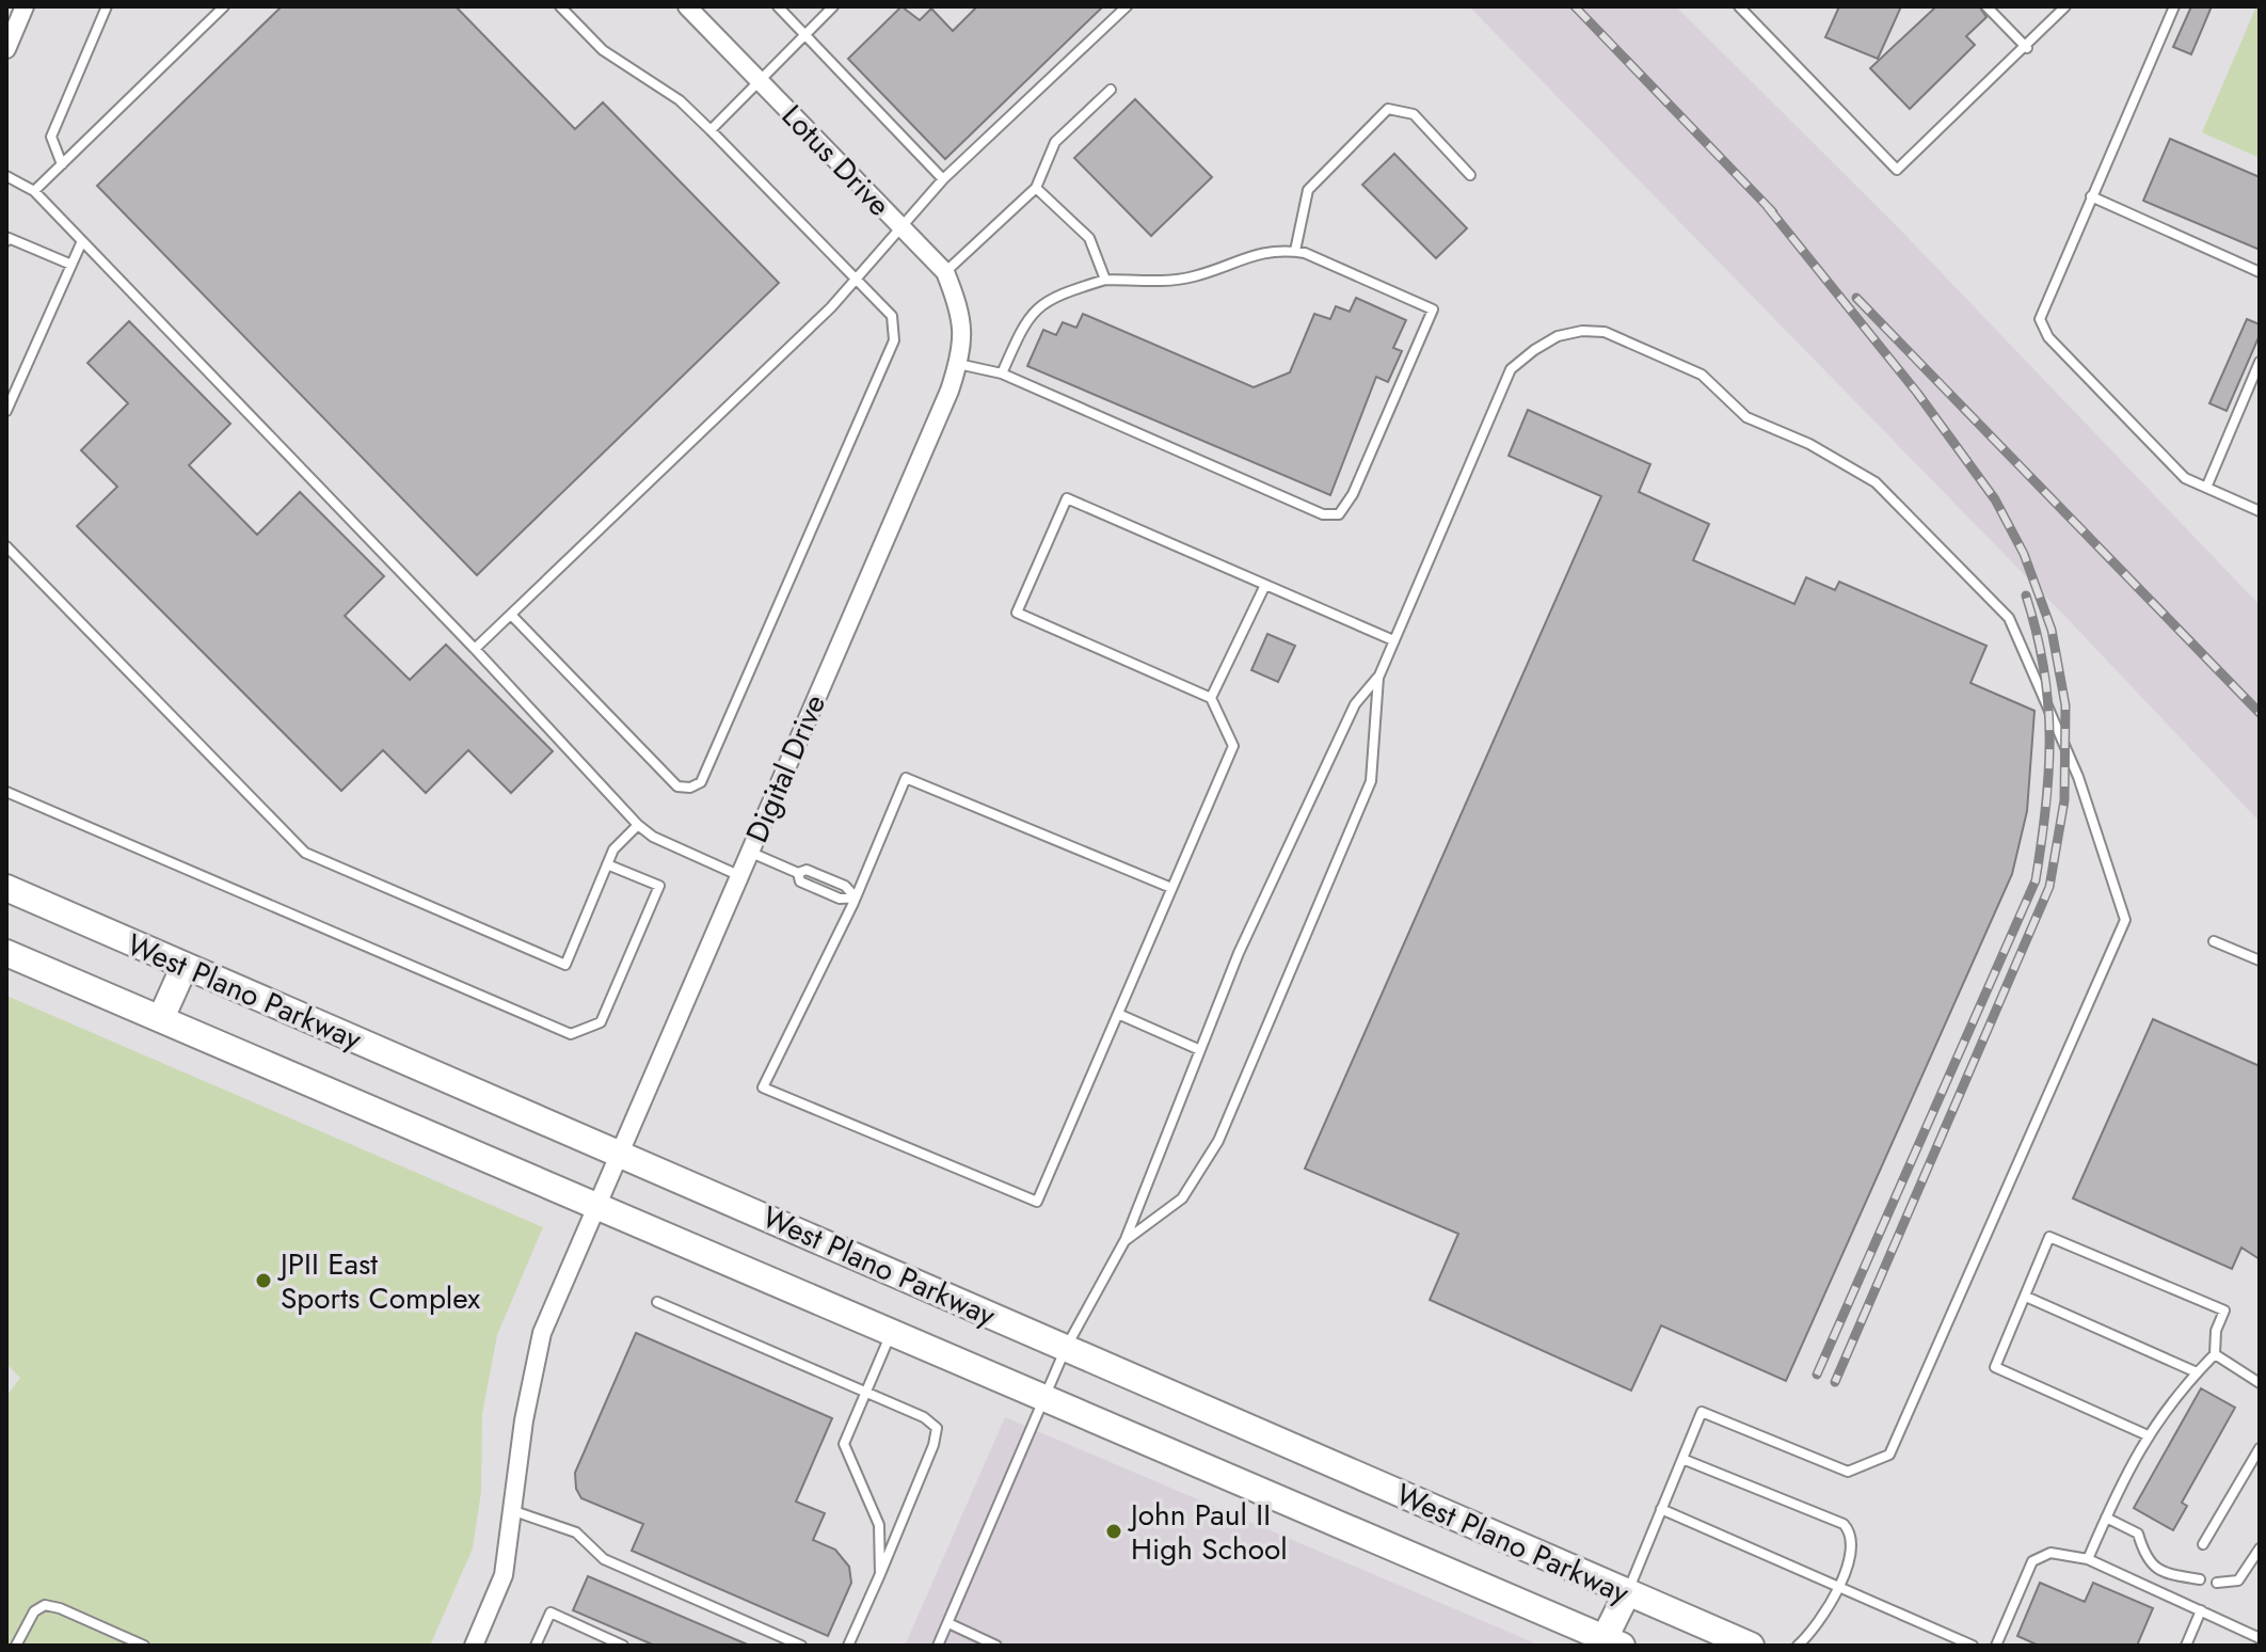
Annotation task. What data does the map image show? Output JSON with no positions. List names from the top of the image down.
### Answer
{
  "streets": {
    "main road": ["West Plano Parkway"],
    "street": ["Lotus Drive", "Digital Drive"]
  },
  "crossings": [
    ["Lotus Drive", "Digital Drive"],
    ["Digital Drive", "West Plano Parkway"]
  ],
  "places": ["JPII East Sports Complex", "John Paul II High School"]
}
